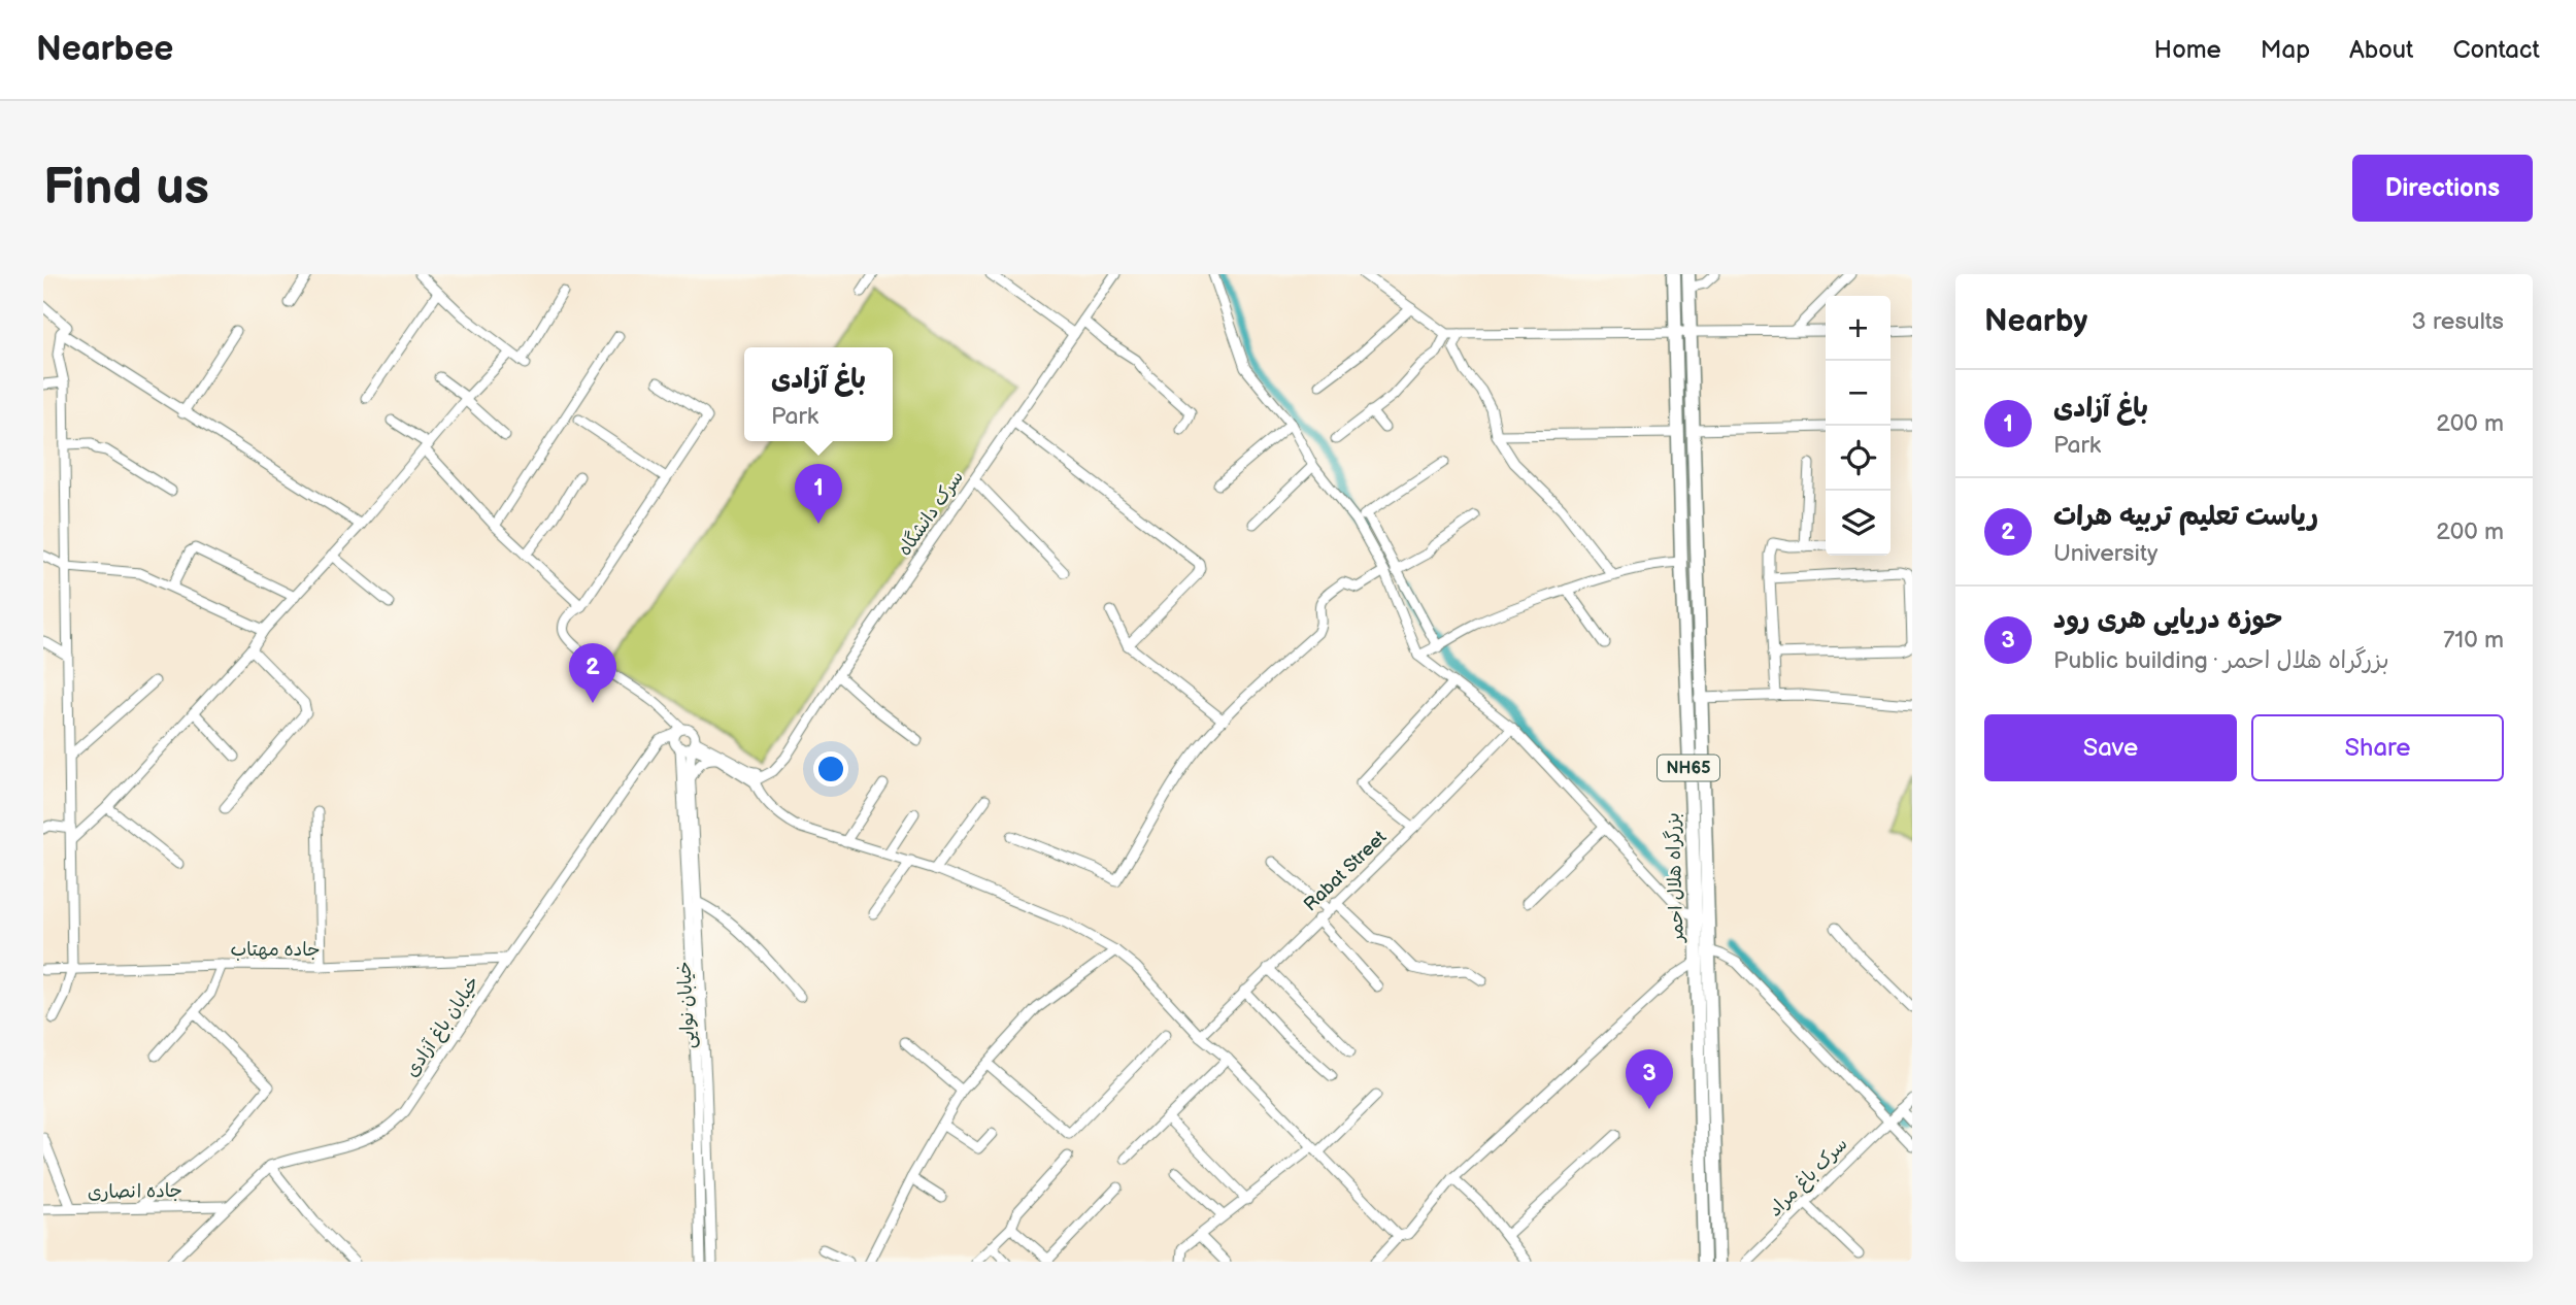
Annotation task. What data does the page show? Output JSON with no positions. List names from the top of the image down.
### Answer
{
  "streets": {
    "highway": ["NH65", "بزرگراه هلال احمر"],
    "street": [
      "سرک دانشگاه",
      "Rabat Street",
      "جاده مهتاب",
      "خیابان نوایی",
      "خیابان باغ آزادی",
      "سرک باغ مراد",
      "جاده انصاری"
    ]
  },
  "crossings": [
    ["جاده مهتاب", "خیابان باغ آزادی"],
    ["خیابان نوایی", "خیابان باغ آزادی"],
    ["خیابان باغ آزادی", "جاده انصاری"]
  ],
  "page": {
    "header": "Nearbee",
    "nav": [
      "Home",
      "Map",
      "About",
      "Contact"
    ],
    "buttons": [
      "Directions",
      ["Save", "Share"]
    ],
    "title": "Find us",
    "heading": ["Nearby", "3 results"],
    "map_buttons": ["+", "−"],
    "popup": ["باغ آزادی", "Park"],
    "list": [
      {
        "mark": "1",
        "name": "باغ آزادی",
        "note": "Park",
        "value": "200 m"
      },
      {
        "mark": "2",
        "name": "ریاست تعلیم تربیه هرات",
        "note": "University",
        "value": "200 m"
      },
      {
        "mark": "3",
        "name": "حوزه دریایی هری رود",
        "note": "Public building · بزرگراه هلال احمر",
        "value": "710 m"
      }
    ],
    "pins": ["1", "2", "3"]
  }
}
